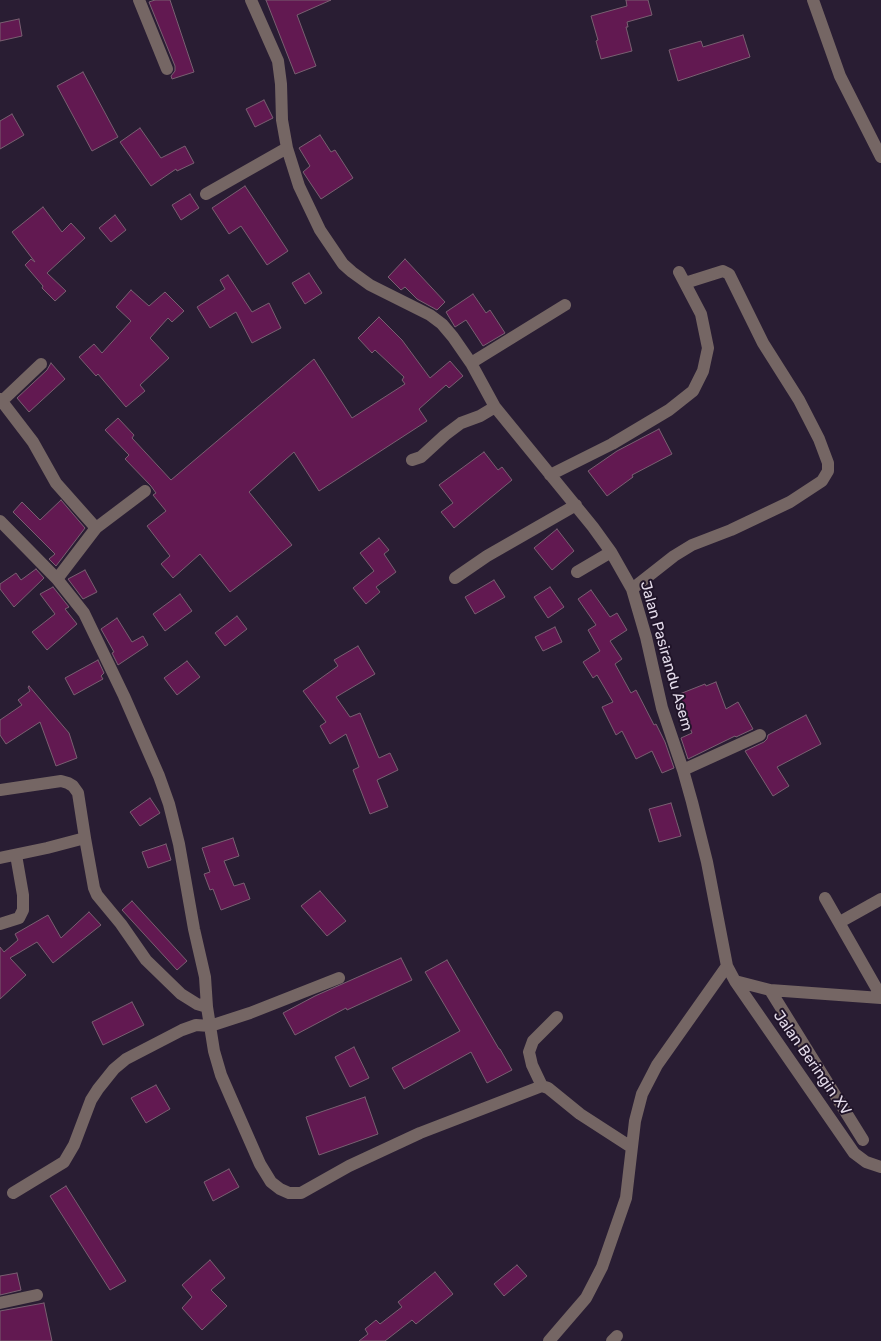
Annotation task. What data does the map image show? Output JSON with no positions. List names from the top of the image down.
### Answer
{
  "streets": {
    "street": ["Jalan Pasirandu Asem", "Jalan Beringin XV"]
  },
  "crossings": [
    ["Jalan Pasirandu Asem", "Jalan Beringin XV"]
  ]
}
